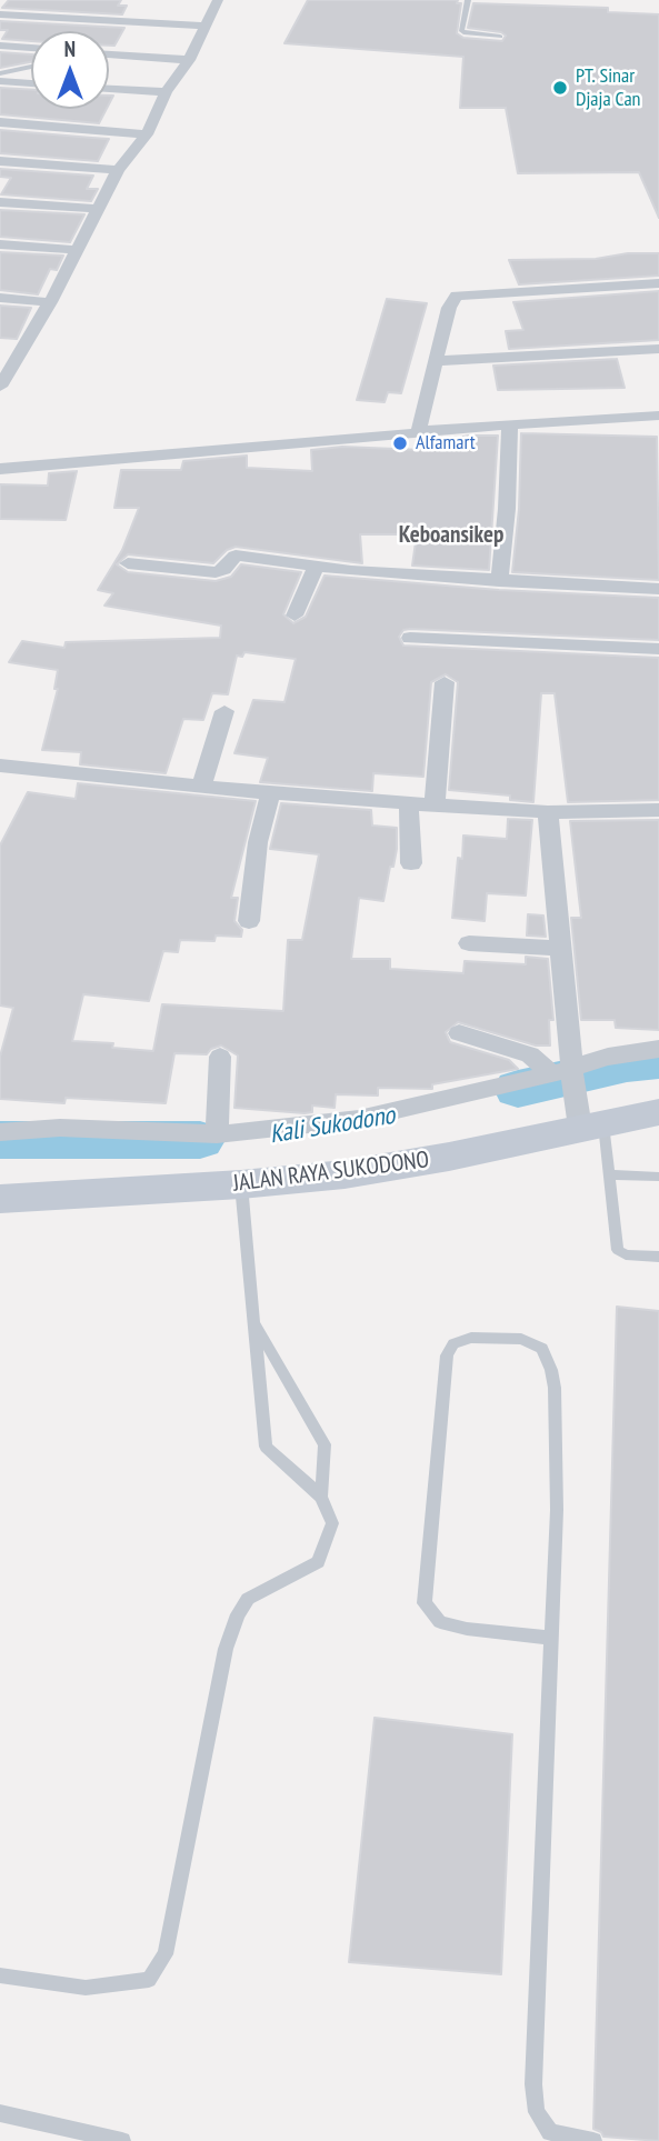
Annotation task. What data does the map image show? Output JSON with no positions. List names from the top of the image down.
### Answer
{
  "streets": {
    "main road": ["JALAN RAYA SUKODONO"]
  },
  "districts": ["Keboansikep"],
  "water": ["Kali Sukodono"],
  "places": ["PT. Sinar Djaja Can", "Alfamart"],
  "north": "top"
}
